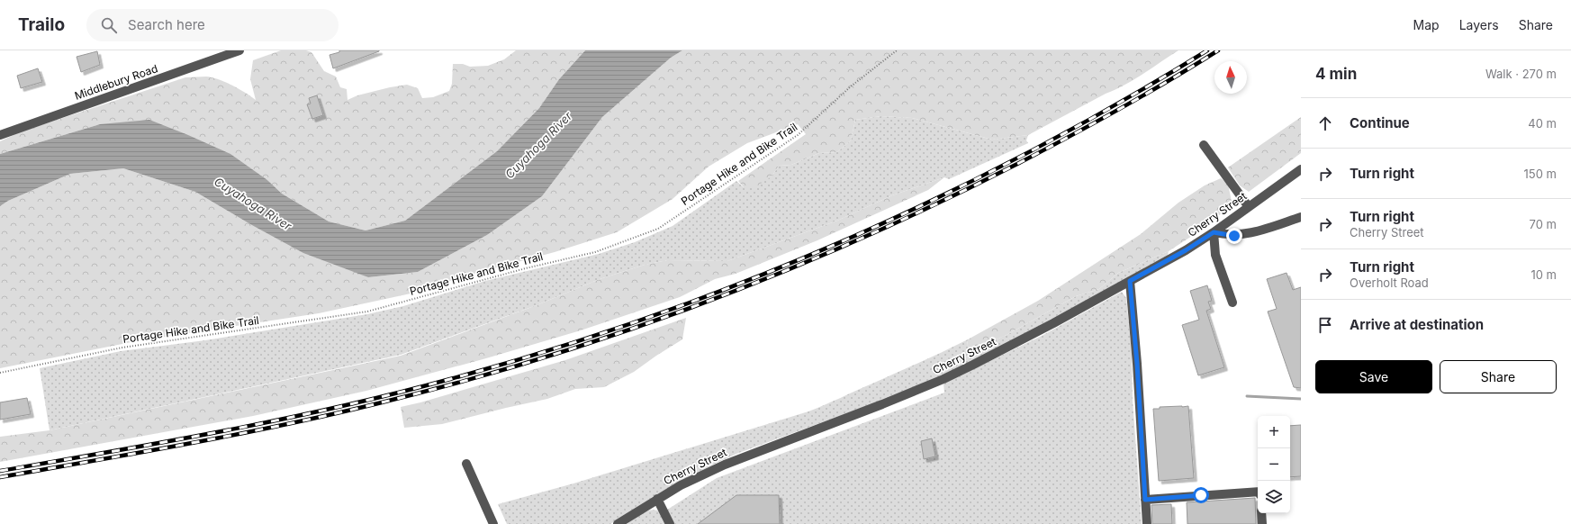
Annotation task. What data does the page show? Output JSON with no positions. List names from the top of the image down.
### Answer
{
  "streets": {
    "street": ["Middlebury Road", "Cherry Street"],
    "path": ["Portage Hike and Bike Trail"]
  },
  "water": ["Cuyahoga River"],
  "north": "top",
  "page": {
    "header": "Trailo",
    "search": "Search here",
    "nav": ["Map", "Layers", "Share"],
    "heading": ["4 min", "Walk · 270 m"],
    "list": [
      ["Continue", "40 m"],
      ["Turn right", "150 m"],
      ["Turn right", "Cherry Street", "70 m"],
      ["Turn right", "Overholt Road", "10 m"],
      "Arrive at destination"
    ],
    "buttons": ["Save", "Share"],
    "map_buttons": ["+", "−"]
  }
}
